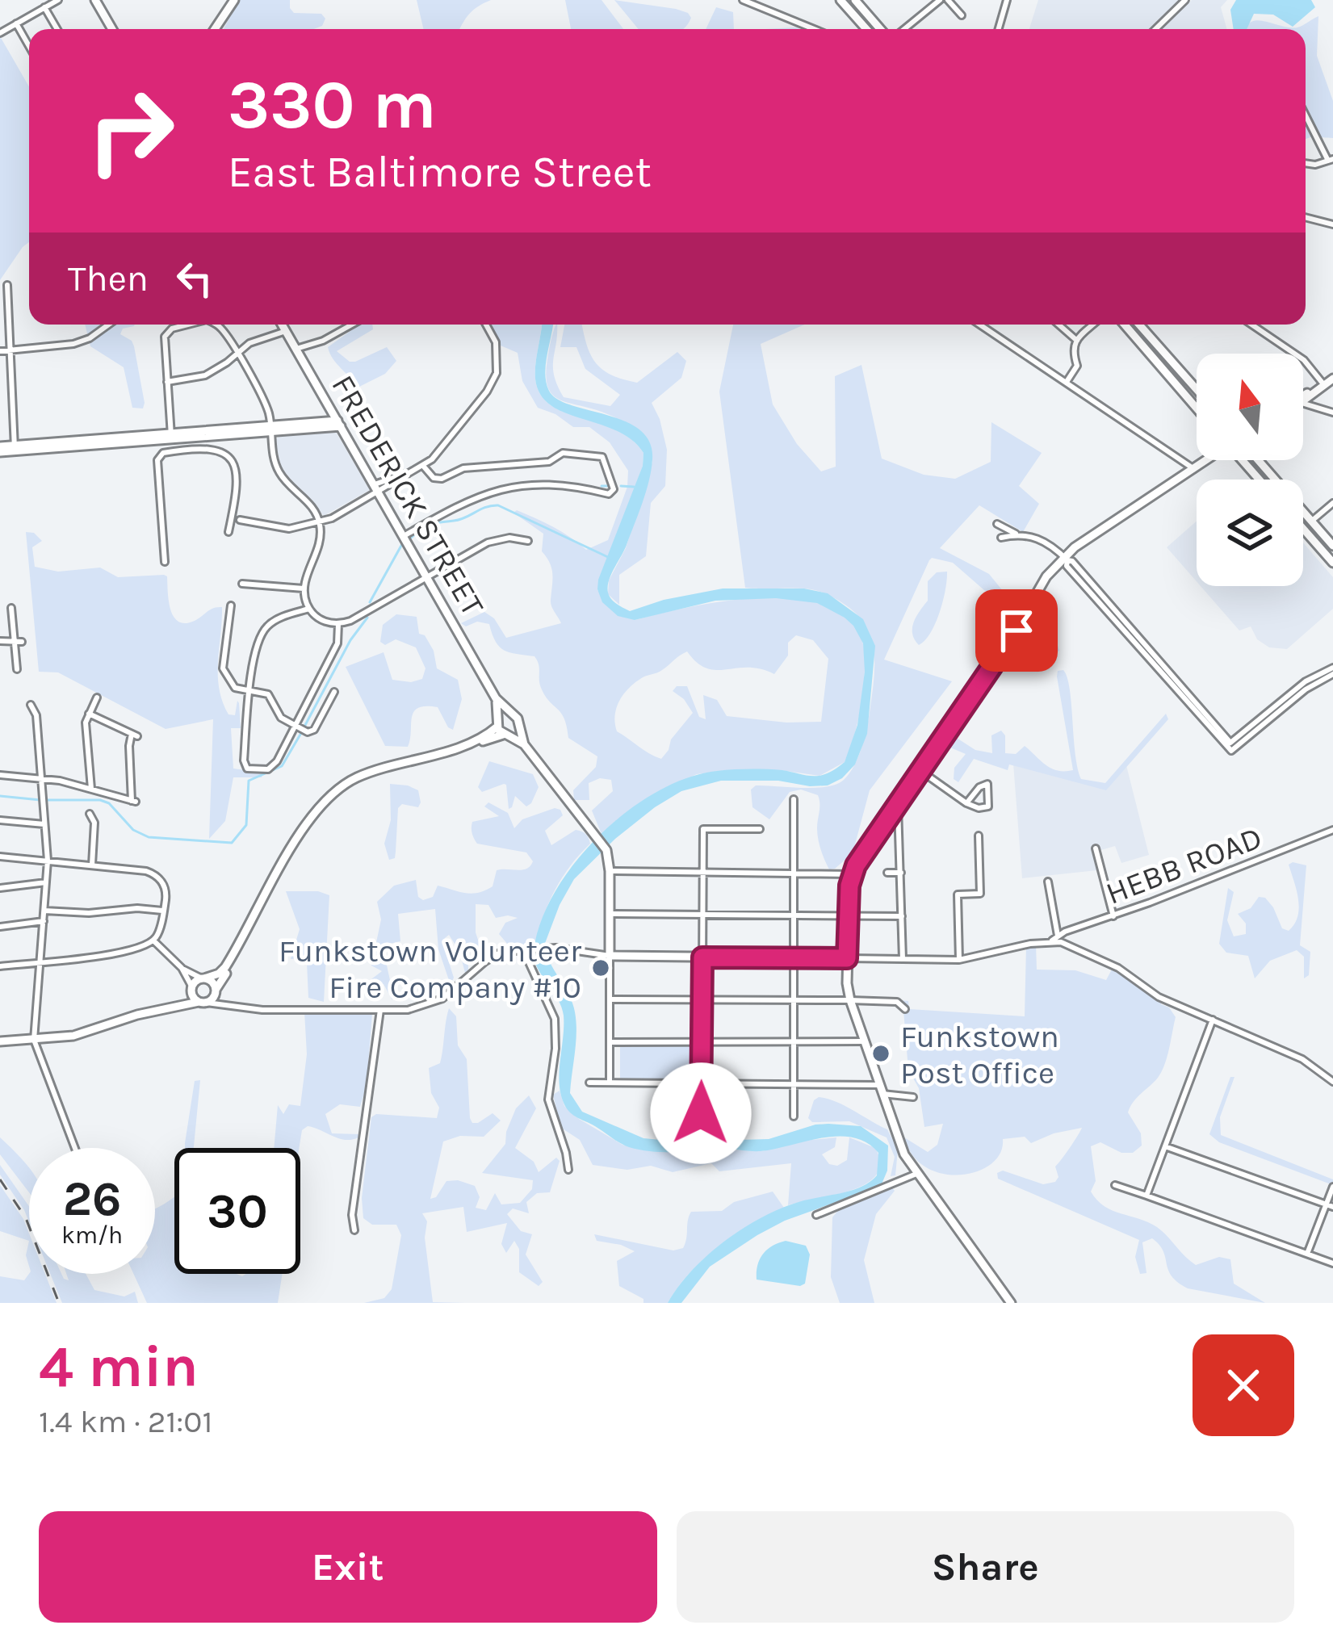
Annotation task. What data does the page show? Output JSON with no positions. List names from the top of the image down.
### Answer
{
  "streets": {
    "main road": ["FREDERICK STREET"],
    "street": ["HEBB ROAD"]
  },
  "places": ["Funkstown Volunteer Fire Company #10", "Funkstown Post Office"],
  "north": "top",
  "page": {
    "turn": ["330 m", "East Baltimore Street"],
    "then": "Then",
    "speed": "26 km/h",
    "limit": "30",
    "heading": ["4 min", "1.4 km · 21:01"],
    "buttons": ["Exit", "Share"]
  }
}
